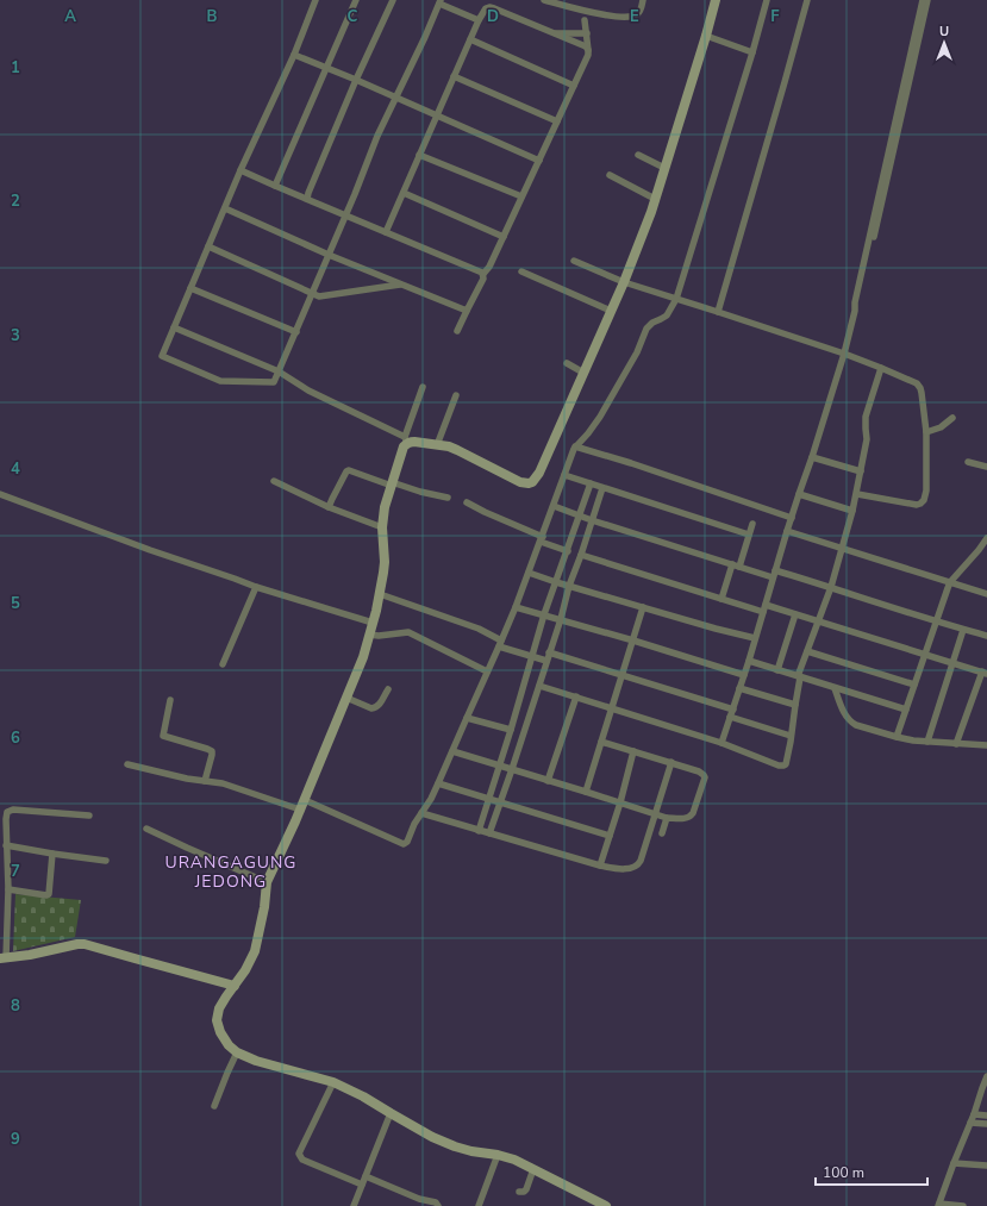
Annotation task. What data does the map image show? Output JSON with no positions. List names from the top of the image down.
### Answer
{
  "districts": ["URANGAGUNG JEDONG"],
  "scale_bar": "100 m",
  "north": "top",
  "grid": {
    "columns": [
      "A",
      "B",
      "C",
      "D",
      "E",
      "F"
    ],
    "rows": [
      "1",
      "2",
      "3",
      "4",
      "5",
      "6",
      "7",
      "8",
      "9"
    ]
  }
}
